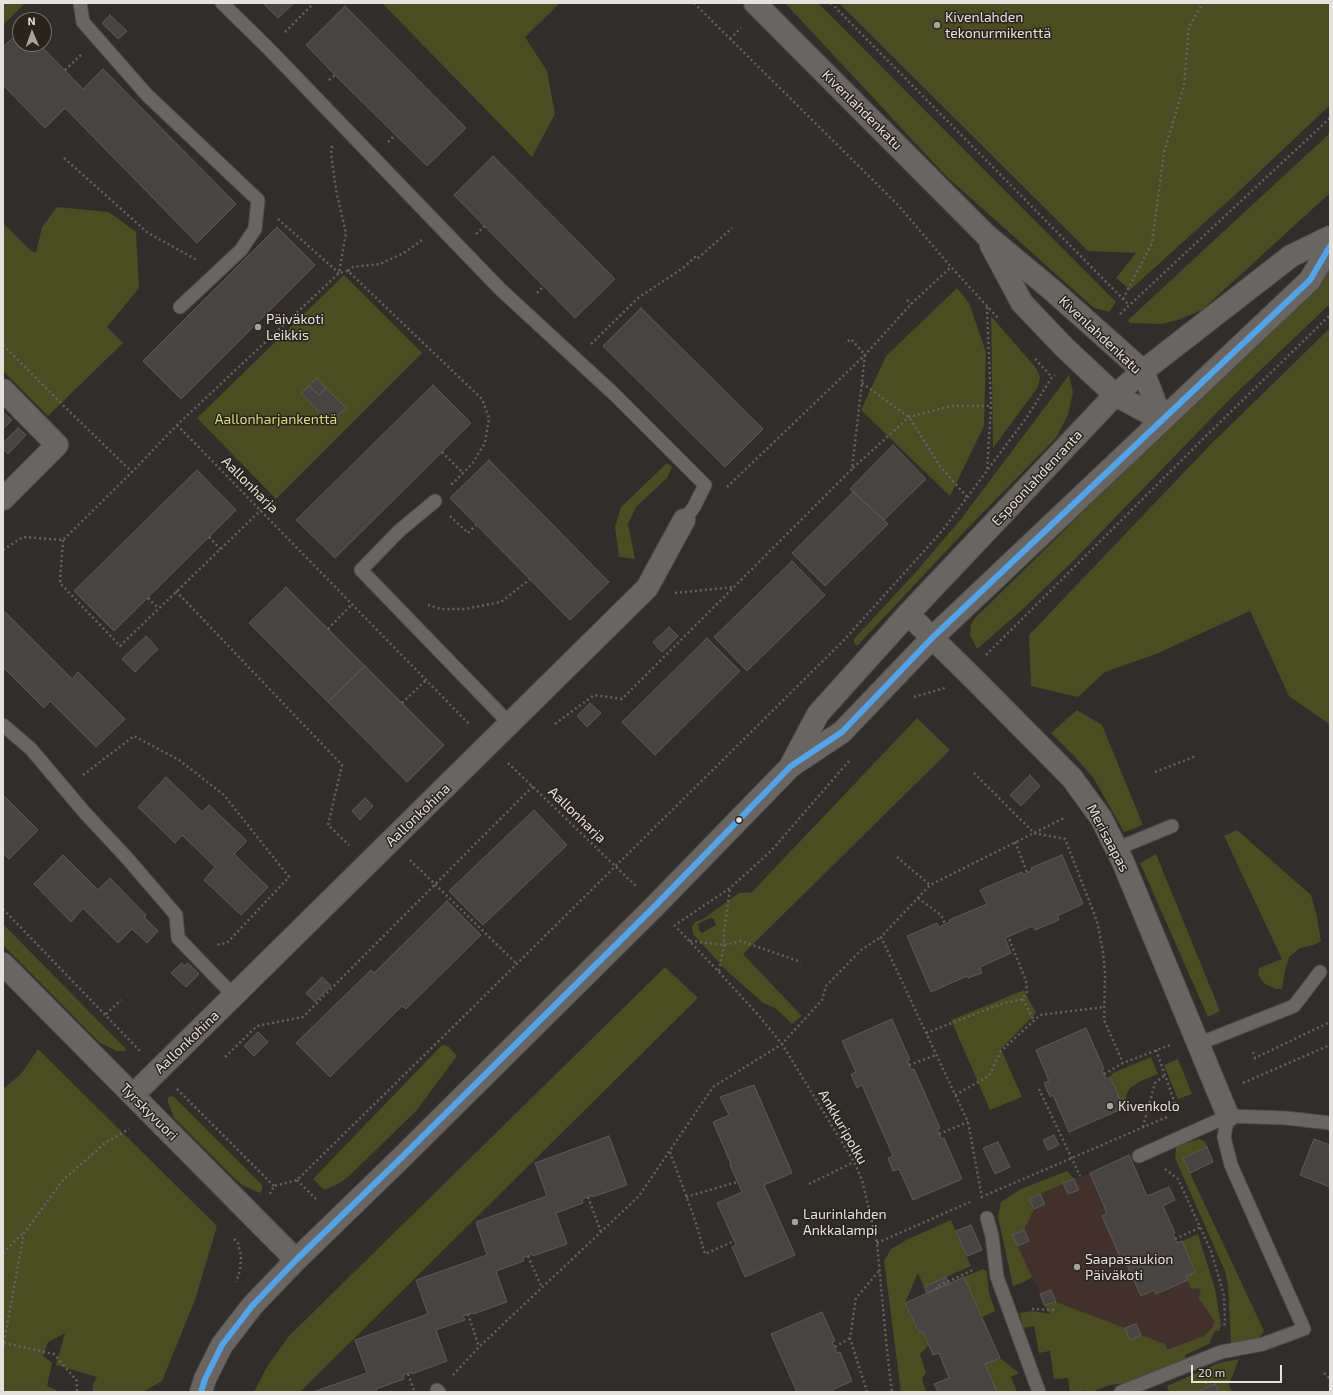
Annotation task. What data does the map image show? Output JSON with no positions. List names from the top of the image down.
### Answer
{
  "streets": {
    "street": [
      "Kivenlahdenkatu",
      "Espoonlahdenranta",
      "Aallonkohina",
      "Merisaapas",
      "Tyrskyvuori"
    ],
    "path": ["Aallonharja", "Ankkuripolku"]
  },
  "crossings": [
    ["Kivenlahdenkatu", "Espoonlahdenranta"],
    ["Espoonlahdenranta", "Merisaapas"],
    ["Espoonlahdenranta", "Tyrskyvuori"],
    ["Aallonkohina", "Tyrskyvuori"]
  ],
  "parks": ["Aallonharjankenttä"],
  "places": [
    "Kivenlahden tekonurmikenttä",
    "Päiväkoti Leikkis",
    "Kivenkolo",
    "Laurinlahden Ankkalampi",
    "Saapasaukion Päiväkoti"
  ],
  "scale_bar": "20 m",
  "north": "top"
}
